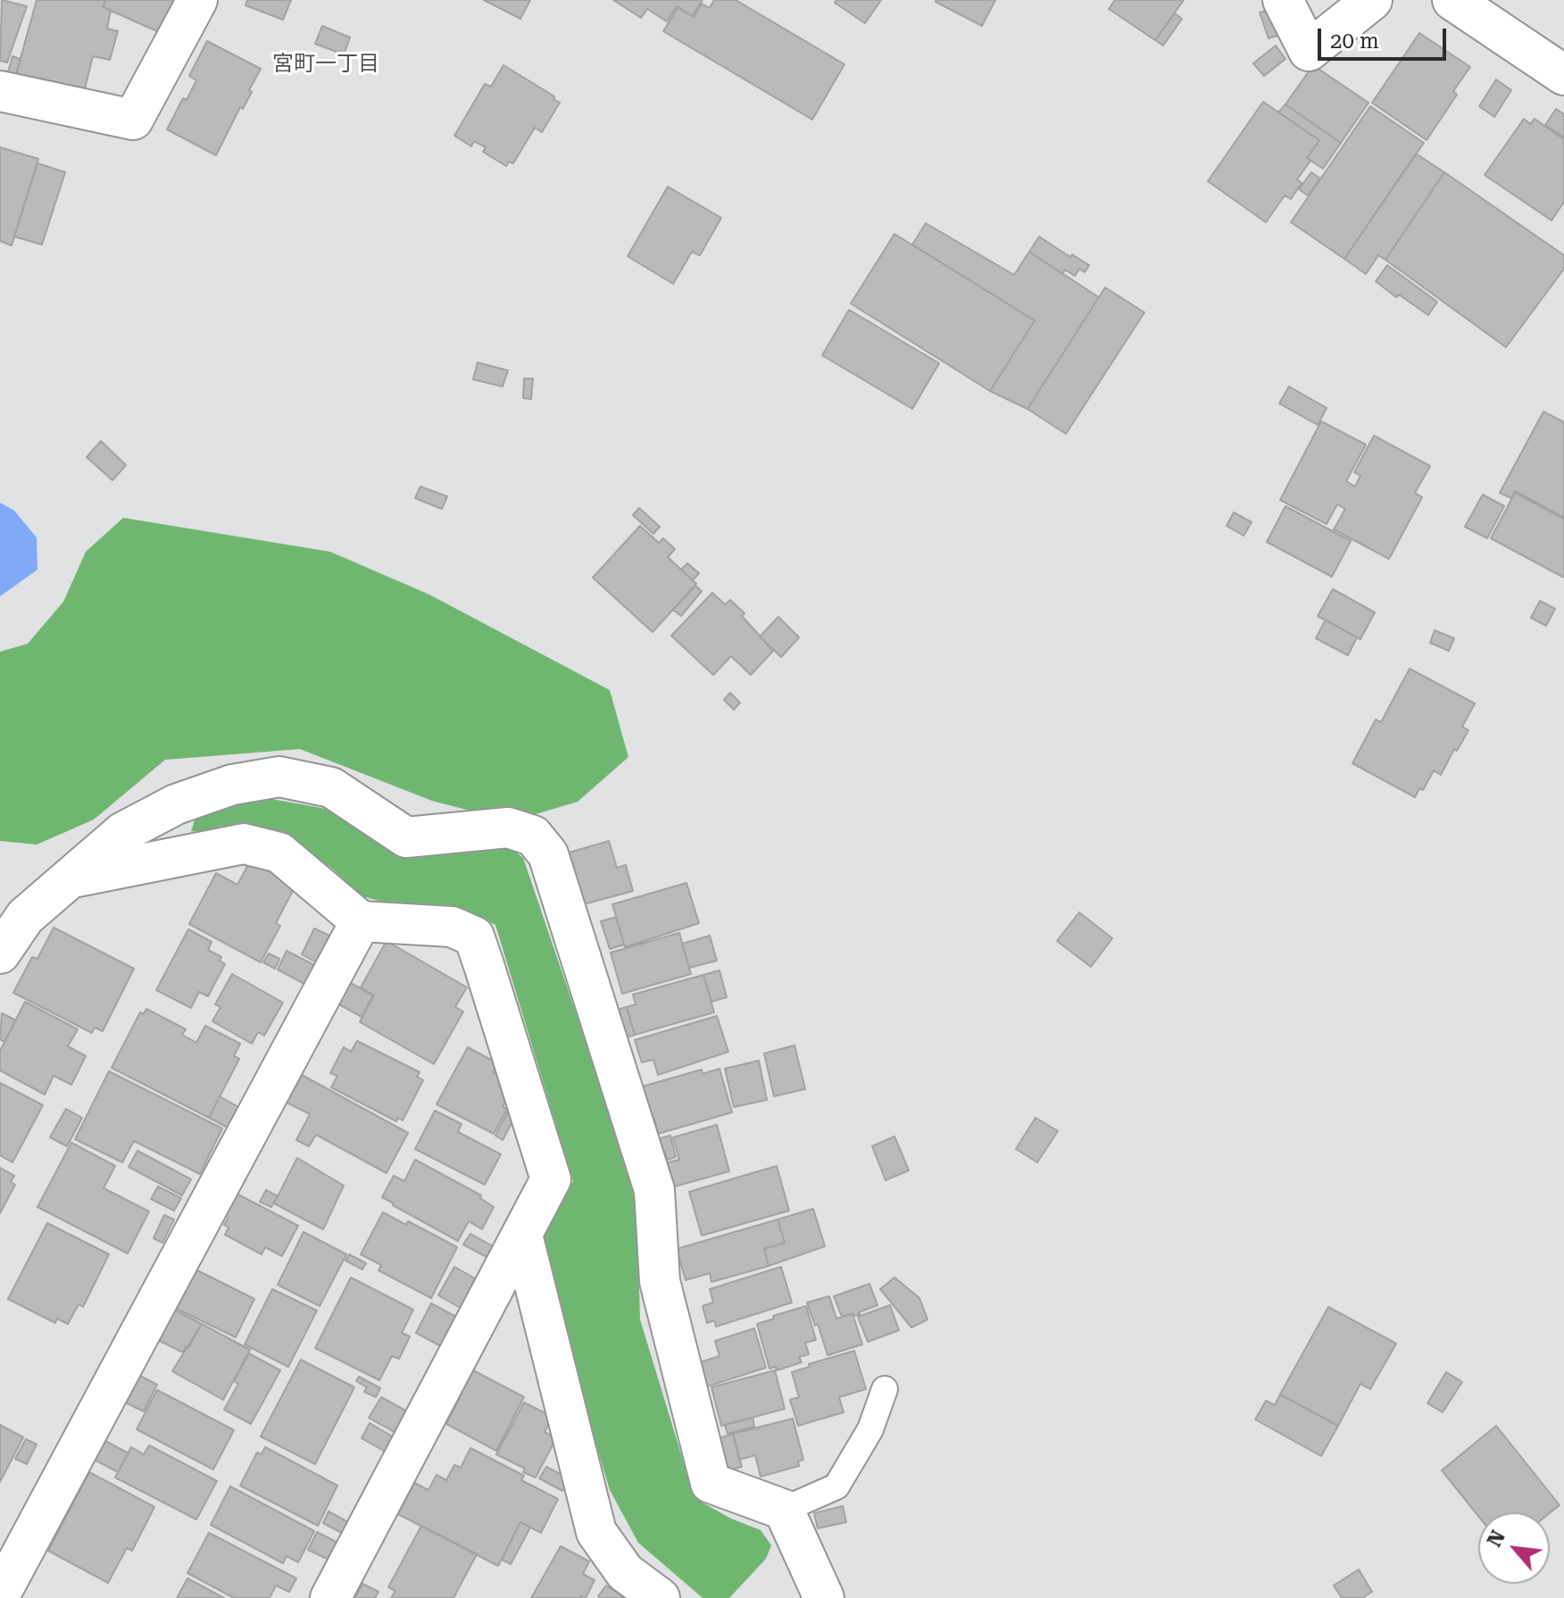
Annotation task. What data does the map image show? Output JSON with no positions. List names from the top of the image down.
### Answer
{
  "districts": ["宮町一丁目"],
  "scale_bar": "20 m",
  "north": "top left"
}
